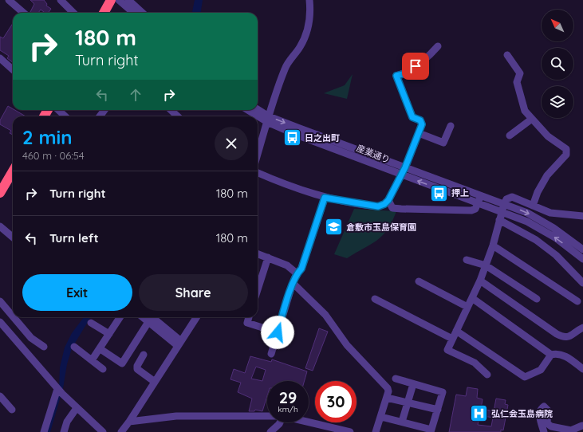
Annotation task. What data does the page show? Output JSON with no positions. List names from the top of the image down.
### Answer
{
  "streets": {
    "street": ["産業通り"]
  },
  "places": {
    "bus stop": ["日之出町", "押上"],
    "school or university": ["倉敷市玉島保育園"],
    "hospital": ["弘仁会玉島病院"]
  },
  "north": "top left",
  "page": {
    "turn": ["180 m", "Turn right"],
    "heading": ["2 min", "460 m · 06:54"],
    "list": [
      {
        "name": "Turn right",
        "value": "180 m"
      },
      {
        "name": "Turn left",
        "value": "180 m"
      }
    ],
    "buttons": ["Exit", "Share"],
    "speed": "29 km/h",
    "limit": "30"
  }
}
